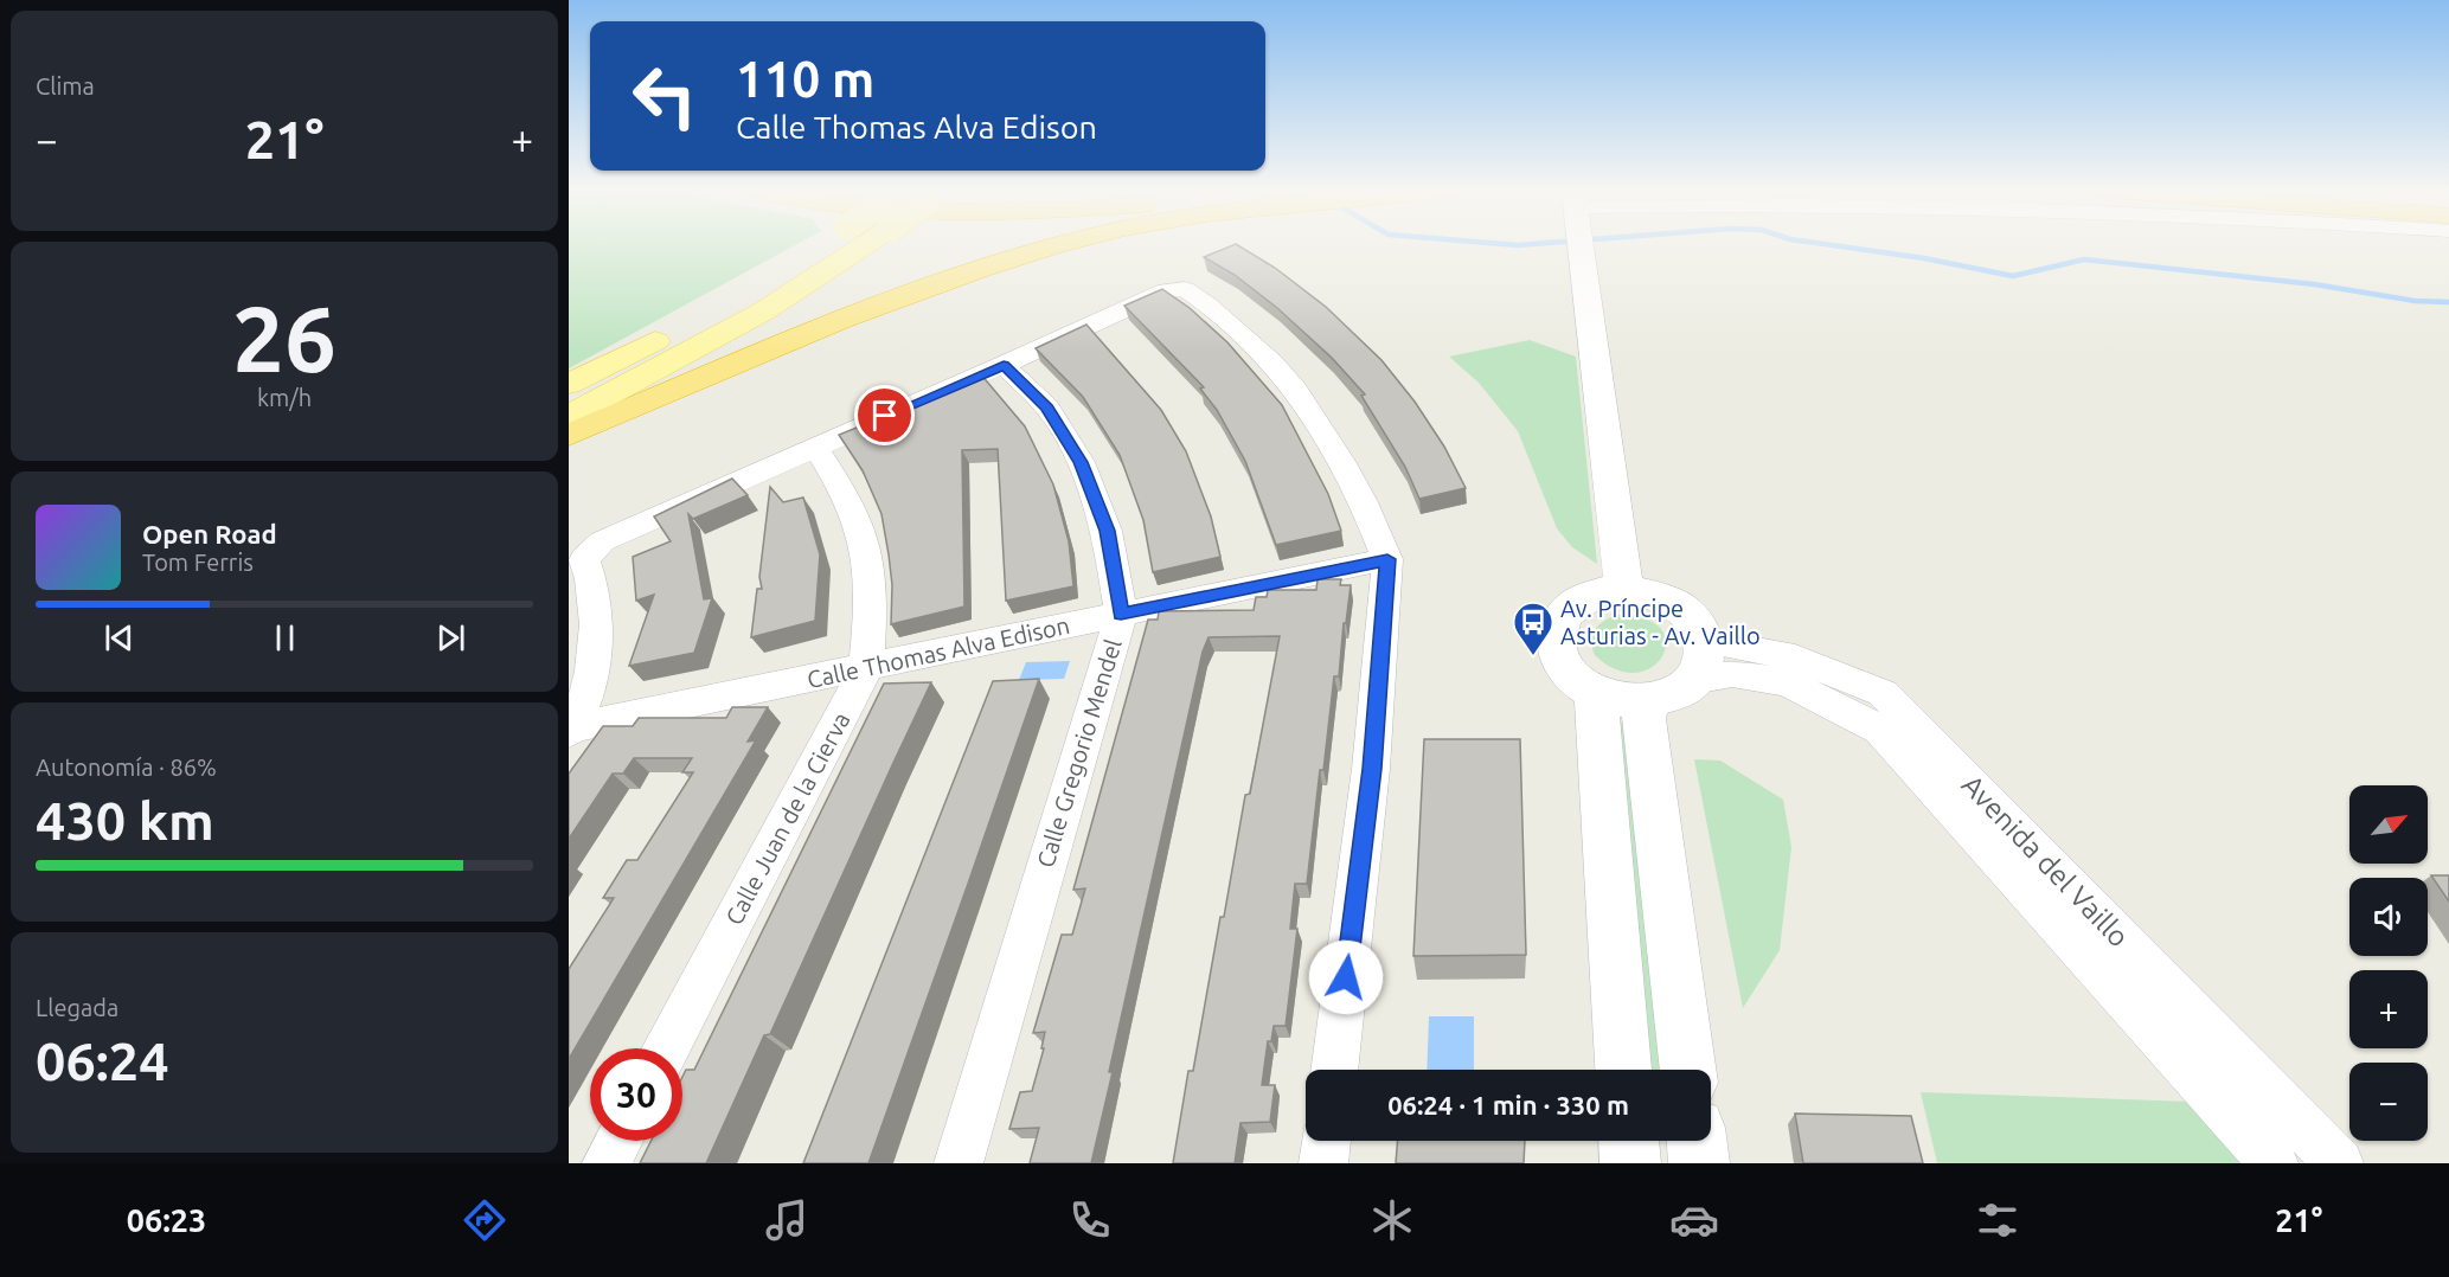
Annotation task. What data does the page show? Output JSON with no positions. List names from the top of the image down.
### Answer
{
  "streets": {
    "street": [
      "Calle Thomas Alva Edison",
      "Calle Gregorio Mendel",
      "Calle Juan de la Cierva",
      "Avenida del Vaillo"
    ]
  },
  "crossings": [
    ["Calle Thomas Alva Edison", "Calle Gregorio Mendel"],
    ["Calle Thomas Alva Edison", "Calle Juan de la Cierva"]
  ],
  "places": {
    "bus stop": ["Av. Príncipe Asturias - Av. Vaillo"]
  },
  "north": "top right",
  "page": {
    "tile": [
      "Clima",
      ["26", "km/h"],
      ["Autonomía · 86%", "430 km"],
      ["Llegada", "06:24"]
    ],
    "turn": ["110 m", "Calle Thomas Alva Edison"],
    "heat": ["−", "21°", "+"],
    "song": ["Open Road", "Tom Ferris"],
    "map_buttons": ["+", "−"],
    "limit": "30",
    "trip": "06:24 · 1 min · 330 m",
    "tabs": ["06:23", "21°"]
  }
}
